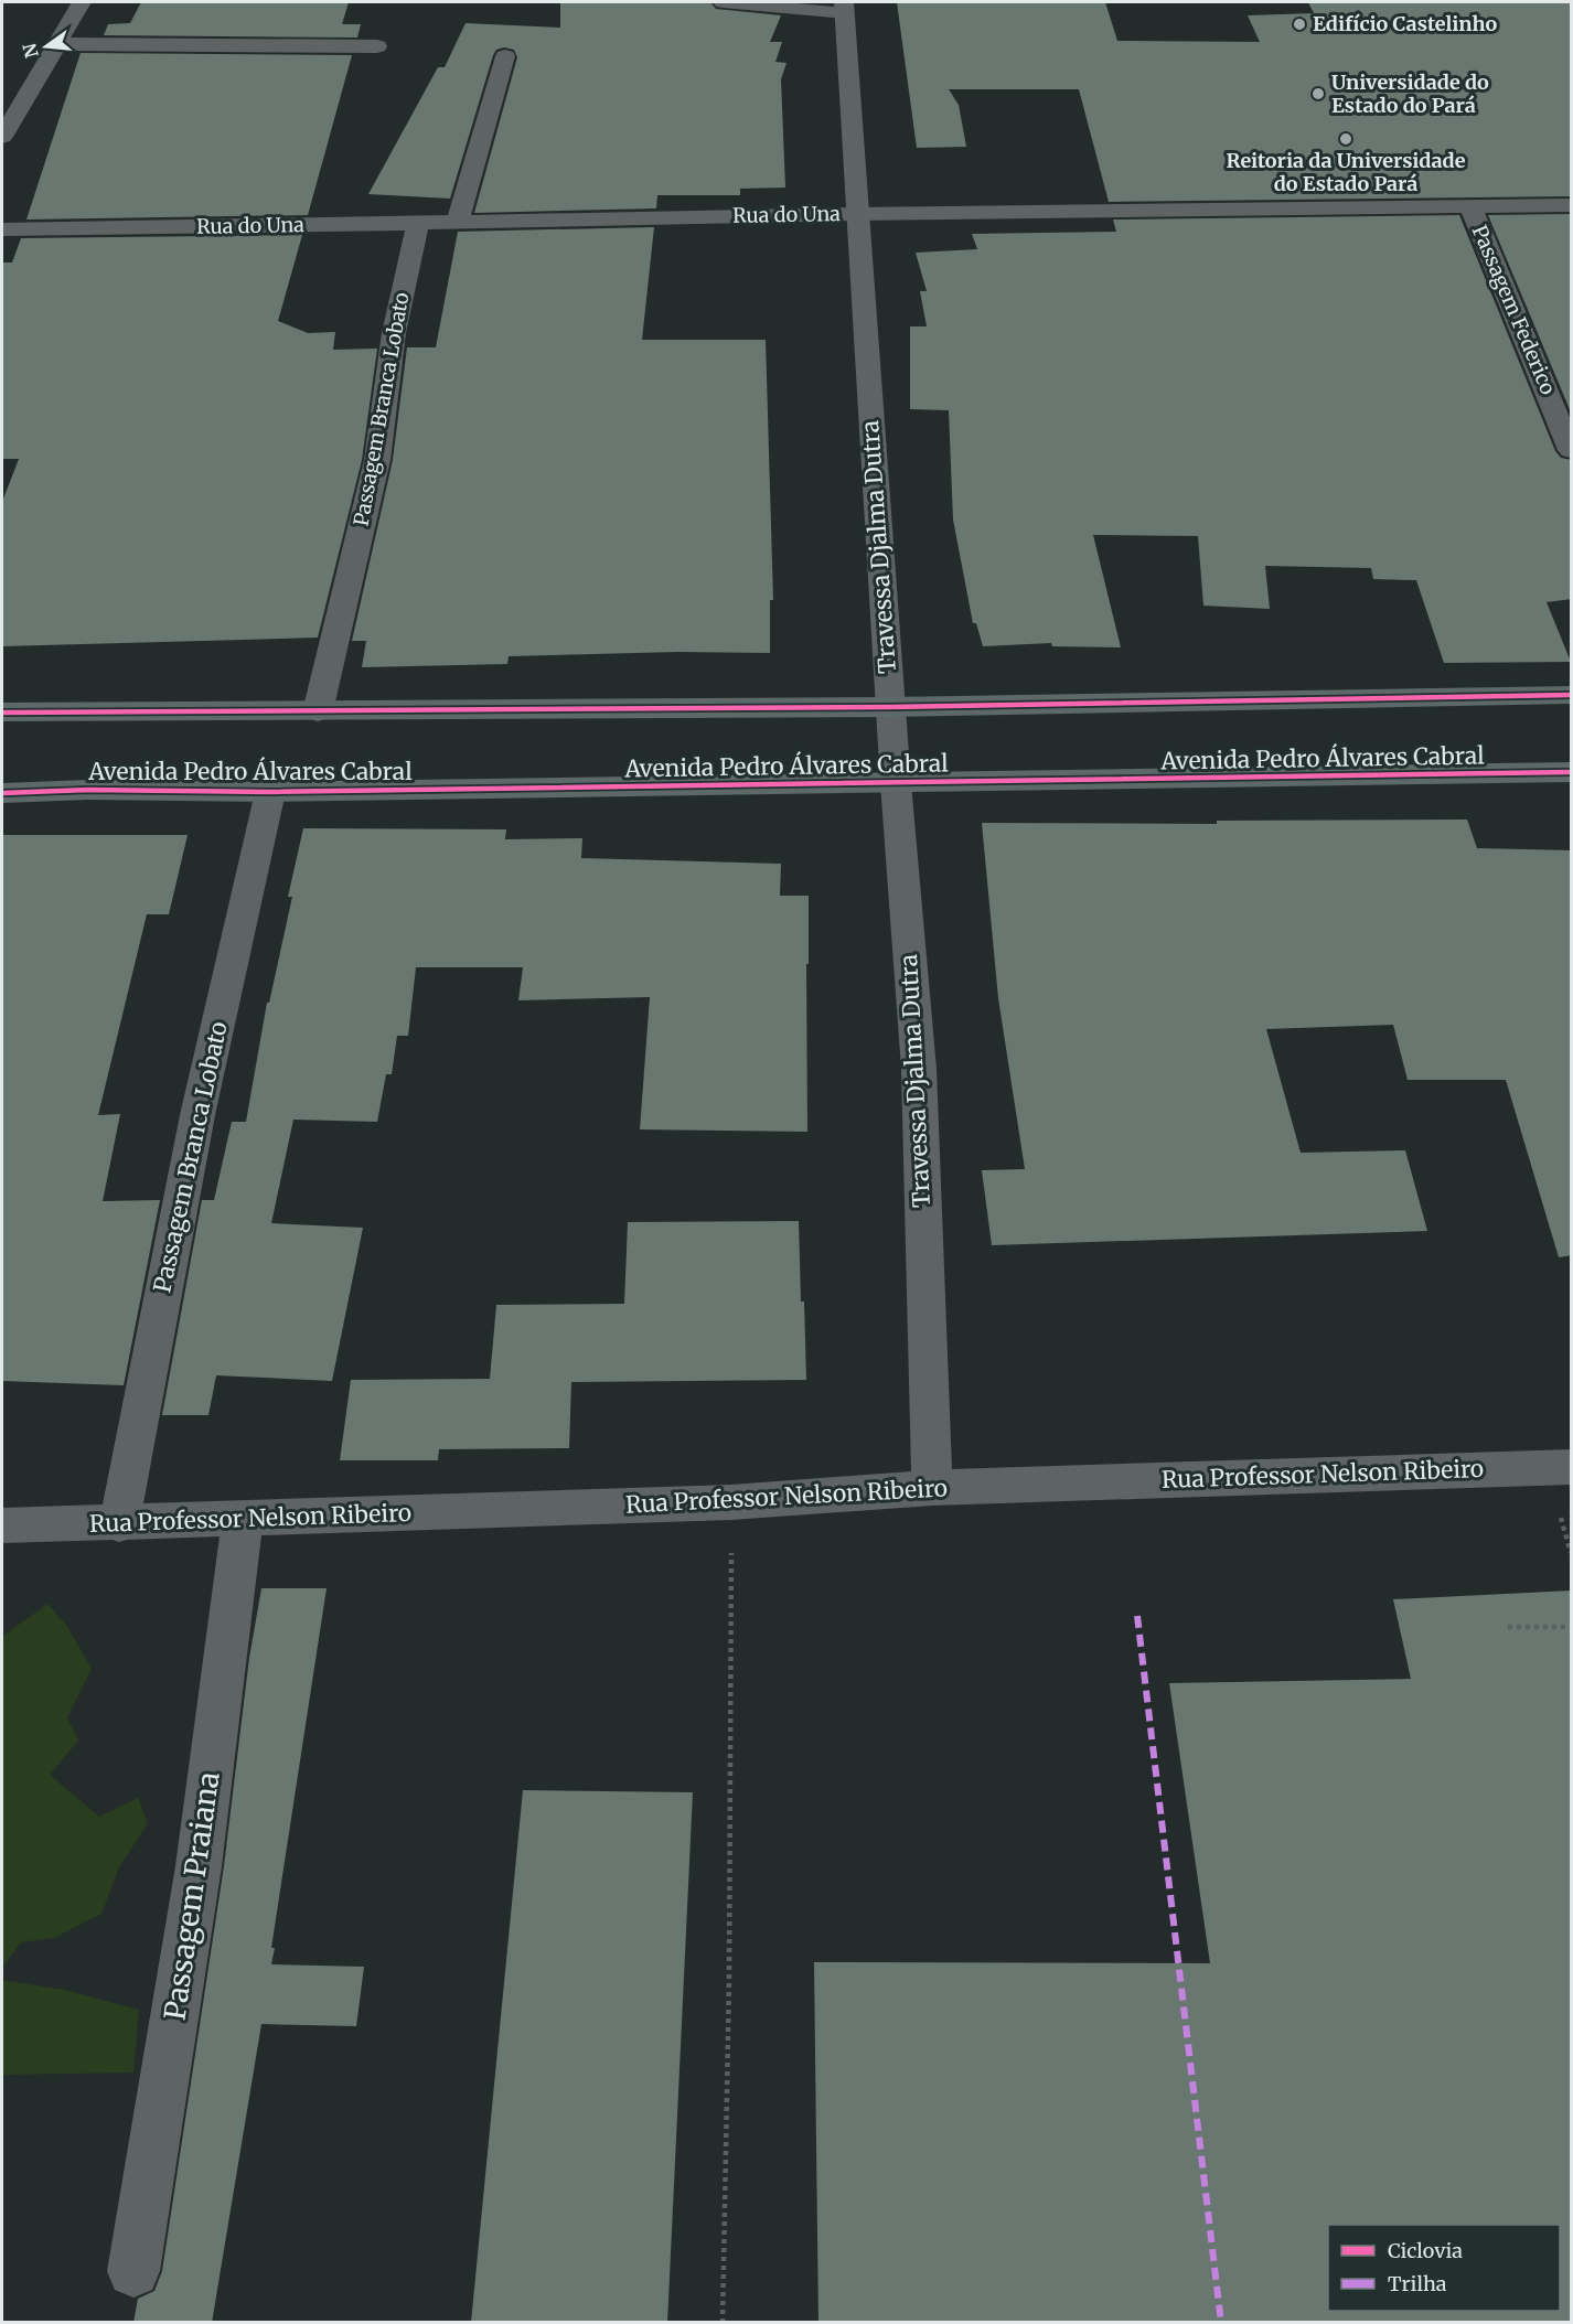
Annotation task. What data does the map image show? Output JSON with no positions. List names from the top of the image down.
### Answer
{
  "streets": {
    "main road": ["Avenida Pedro Álvares Cabral"],
    "street": [
      "Rua do Una",
      "Passagem Federico",
      "Passagem Branca Lobato",
      "Travessa Djalma Dutra",
      "Rua Professor Nelson Ribeiro",
      "Passagem Praiana"
    ]
  },
  "crossings": [
    ["Rua do Una", "Passagem Federico"],
    ["Rua do Una", "Passagem Branca Lobato"],
    ["Rua do Una", "Travessa Djalma Dutra"],
    ["Passagem Branca Lobato", "Avenida Pedro Álvares Cabral"],
    ["Passagem Branca Lobato", "Rua Professor Nelson Ribeiro"],
    ["Travessa Djalma Dutra", "Avenida Pedro Álvares Cabral"],
    ["Travessa Djalma Dutra", "Rua Professor Nelson Ribeiro"],
    ["Rua Professor Nelson Ribeiro", "Passagem Praiana"]
  ],
  "places": ["Edifício Castelinho", "Universidade do Estado do Pará", "Reitoria da Universidade do Estado Pará"],
  "legend": ["Ciclovia", "Trilha"],
  "north": "left"
}
